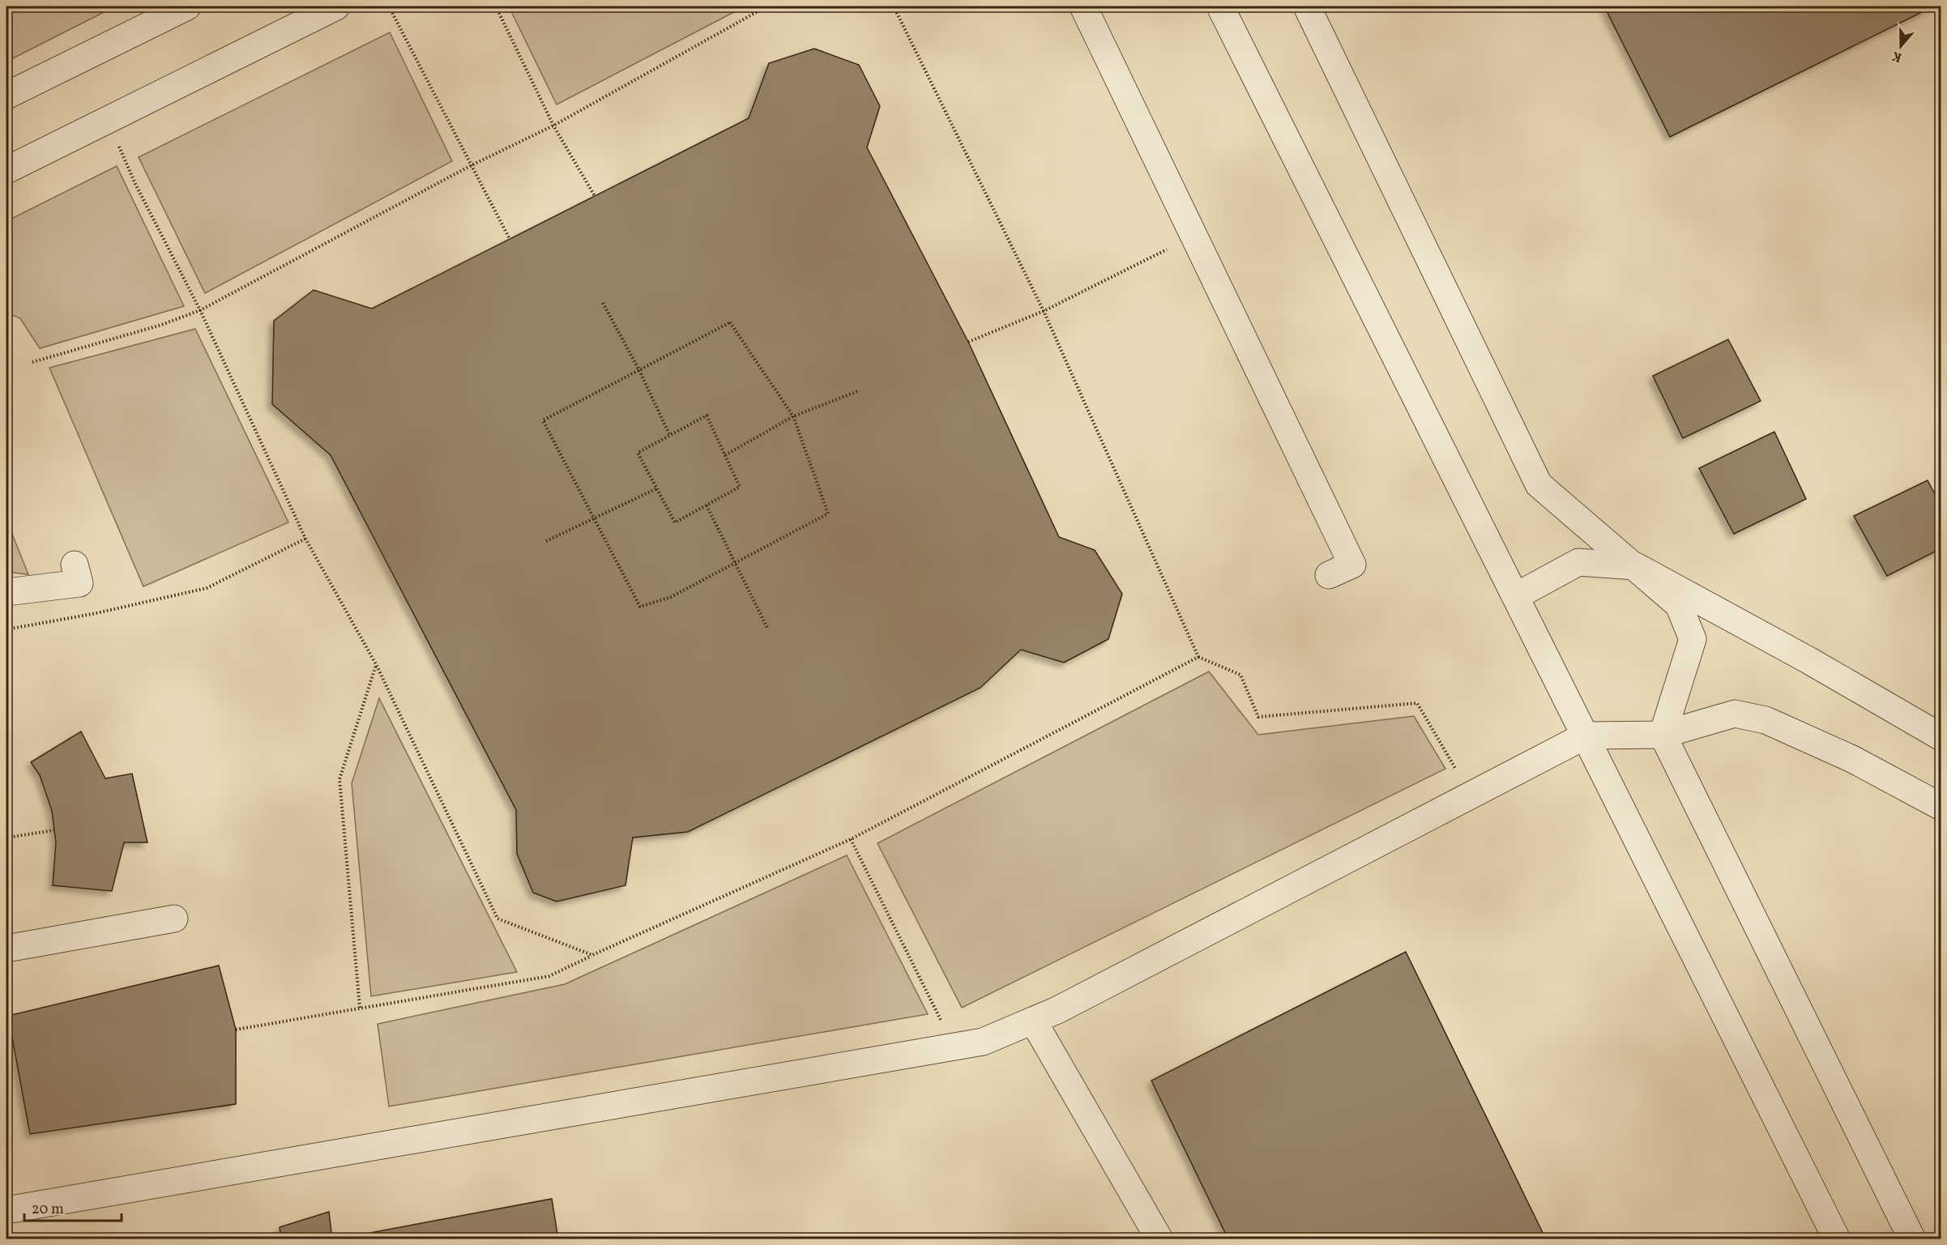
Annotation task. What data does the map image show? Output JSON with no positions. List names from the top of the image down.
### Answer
{
  "scale_bar": "20 m",
  "north": "bottom"
}
